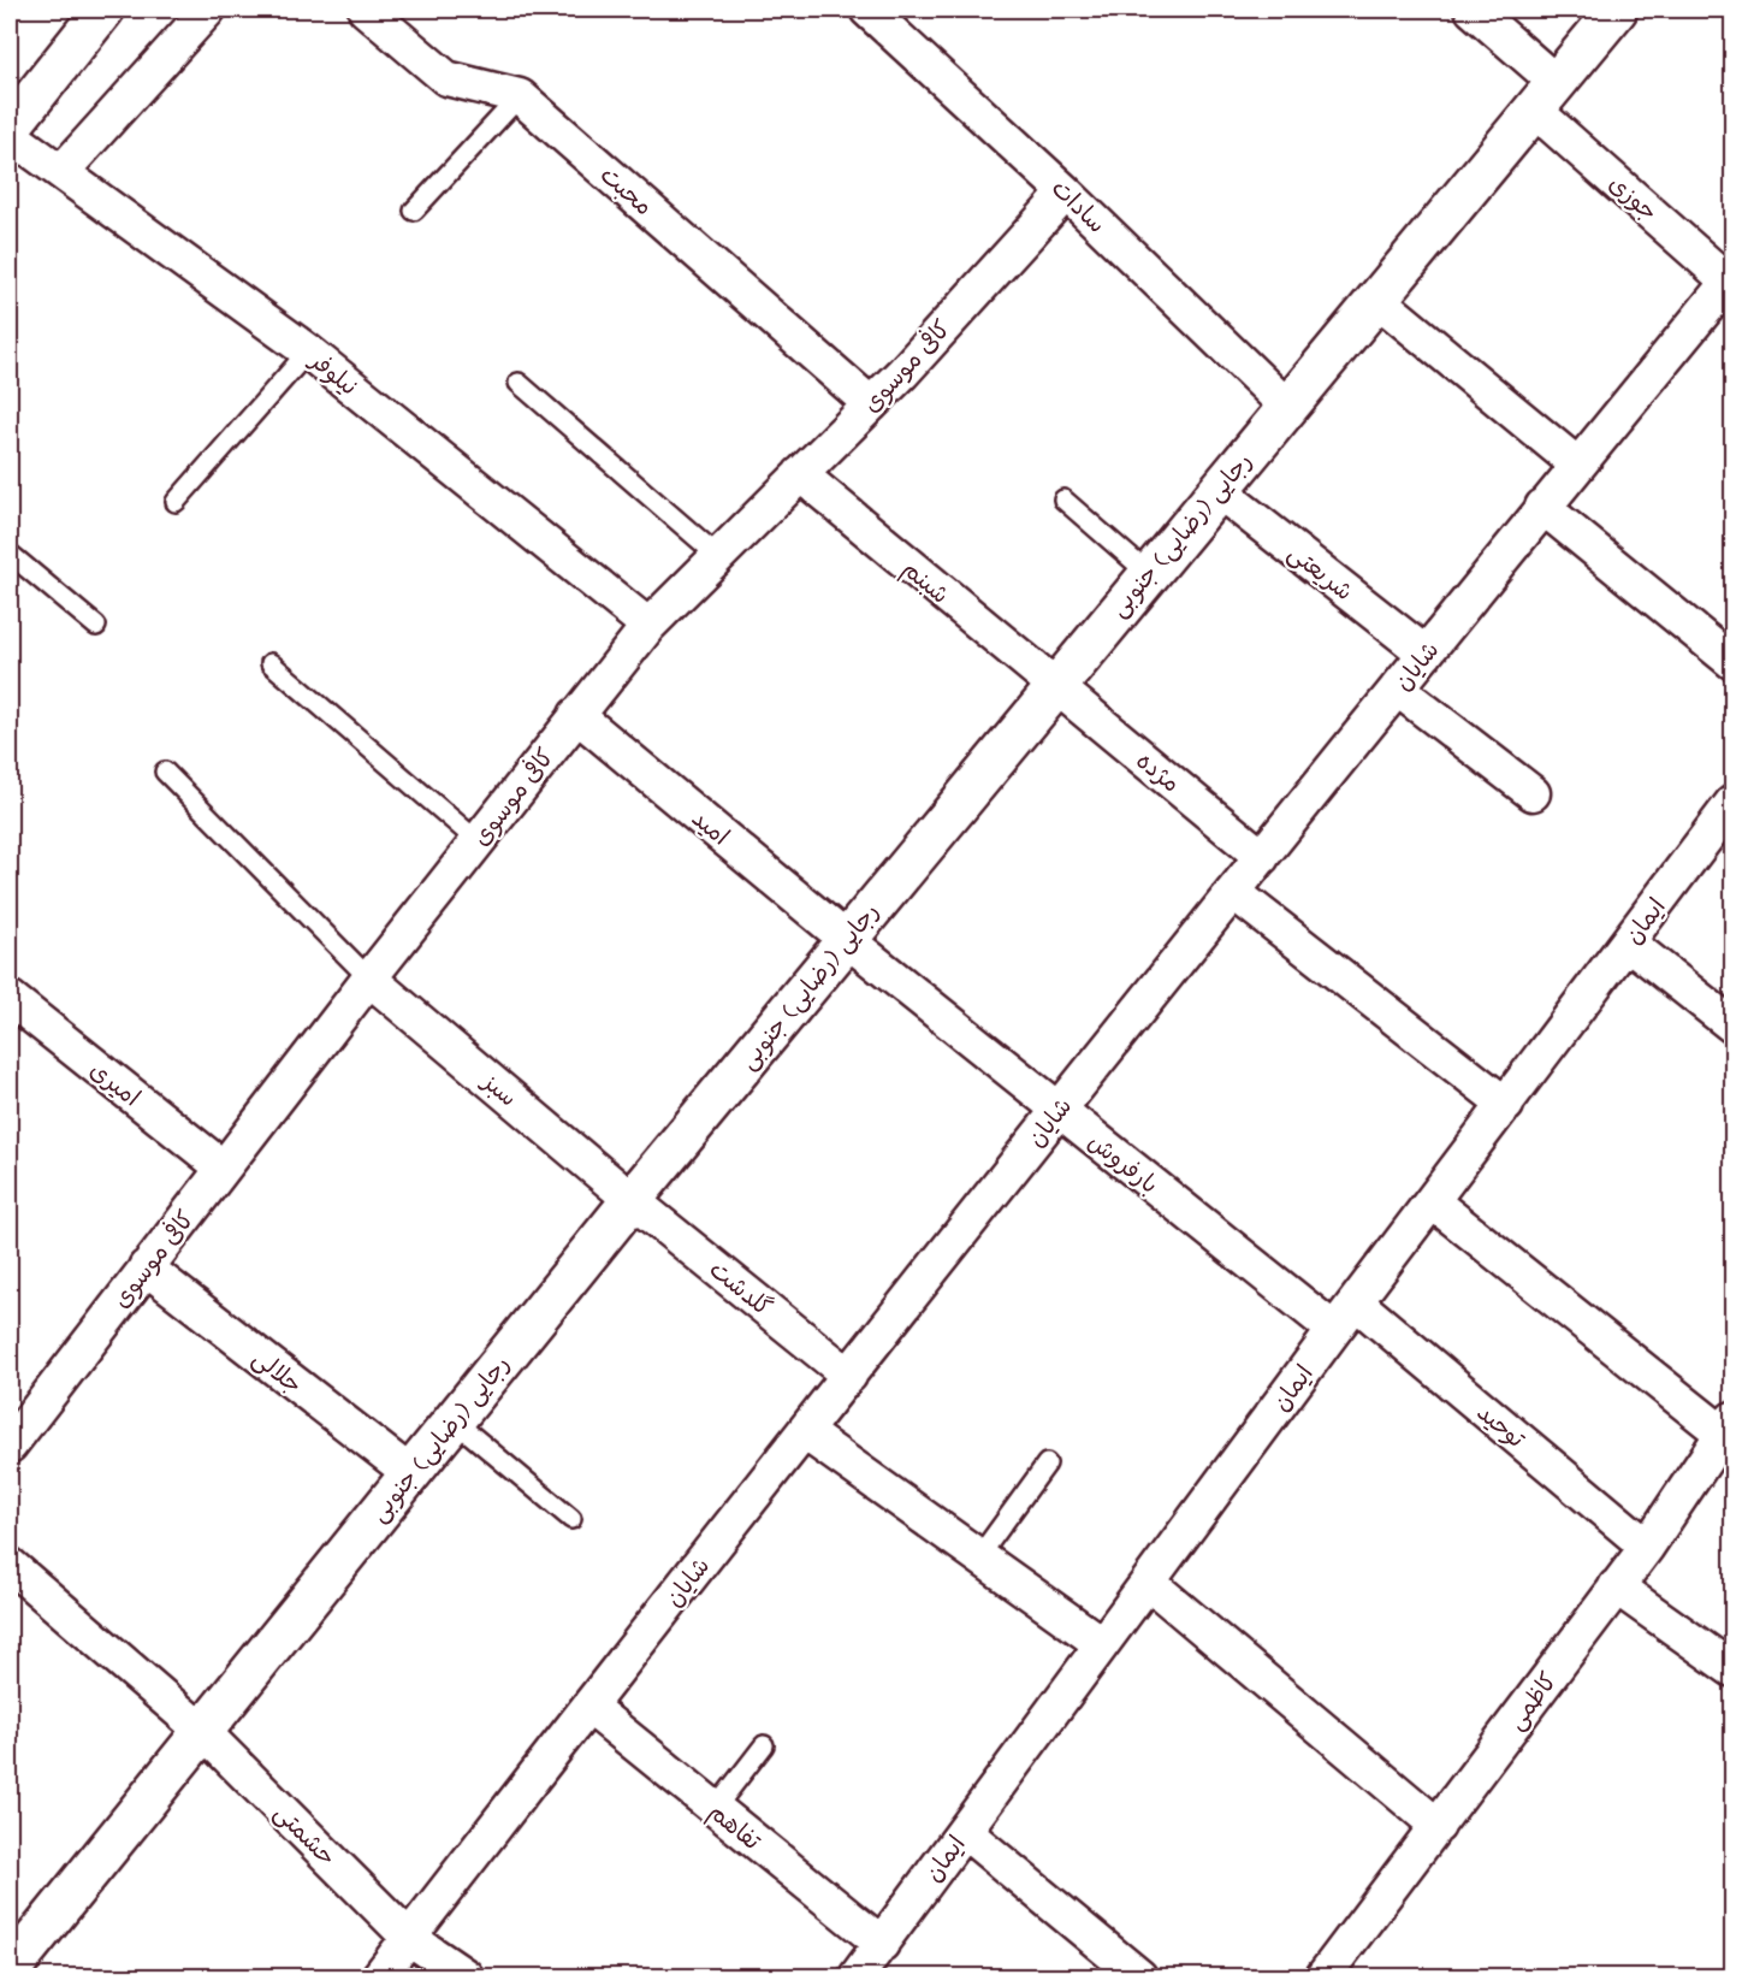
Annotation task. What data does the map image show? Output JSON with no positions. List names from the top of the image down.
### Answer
{
  "streets": {
    "street": [
      "محبت",
      "جوزی",
      "سادات",
      "کافی موسوی",
      "نیلوفر",
      "رجایی (رضایی) جنوبی",
      "شریعتی",
      "شبنم",
      "شایان",
      "مژده",
      "امید",
      "ایمان",
      "امیری",
      "سبز",
      "بارفروش",
      "گلدشت",
      "جلالی",
      "توحید",
      "کاظمی",
      "تفاهم",
      "حشمتی"
    ]
  },
  "crossings": [
    ["محبت", "کافی موسوی"],
    ["جوزی", "رجایی (رضایی) جنوبی"],
    ["جوزی", "شایان"],
    ["سادات", "کافی موسوی"],
    ["سادات", "رجایی (رضایی) جنوبی"],
    ["کافی موسوی", "نیلوفر"],
    ["کافی موسوی", "شبنم"],
    ["کافی موسوی", "امید"],
    ["کافی موسوی", "امیری"],
    ["کافی موسوی", "سبز"],
    ["کافی موسوی", "جلالی"],
    ["رجایی (رضایی) جنوبی", "شریعتی"],
    ["رجایی (رضایی) جنوبی", "شبنم"],
    ["رجایی (رضایی) جنوبی", "مژده"],
    ["رجایی (رضایی) جنوبی", "امید"],
    ["رجایی (رضایی) جنوبی", "سبز"],
    ["رجایی (رضایی) جنوبی", "بارفروش"],
    ["رجایی (رضایی) جنوبی", "گلدشت"],
    ["رجایی (رضایی) جنوبی", "جلالی"],
    ["رجایی (رضایی) جنوبی", "حشمتی"],
    ["شریعتی", "شایان"],
    ["شبنم", "مژده"],
    ["شایان", "مژده"],
    ["شایان", "بارفروش"],
    ["شایان", "گلدشت"],
    ["شایان", "تفاهم"],
    ["شایان", "حشمتی"],
    ["امید", "بارفروش"],
    ["ایمان", "بارفروش"],
    ["ایمان", "توحید"],
    ["ایمان", "تفاهم"],
    ["سبز", "گلدشت"],
    ["توحید", "کاظمی"]
  ]
}
